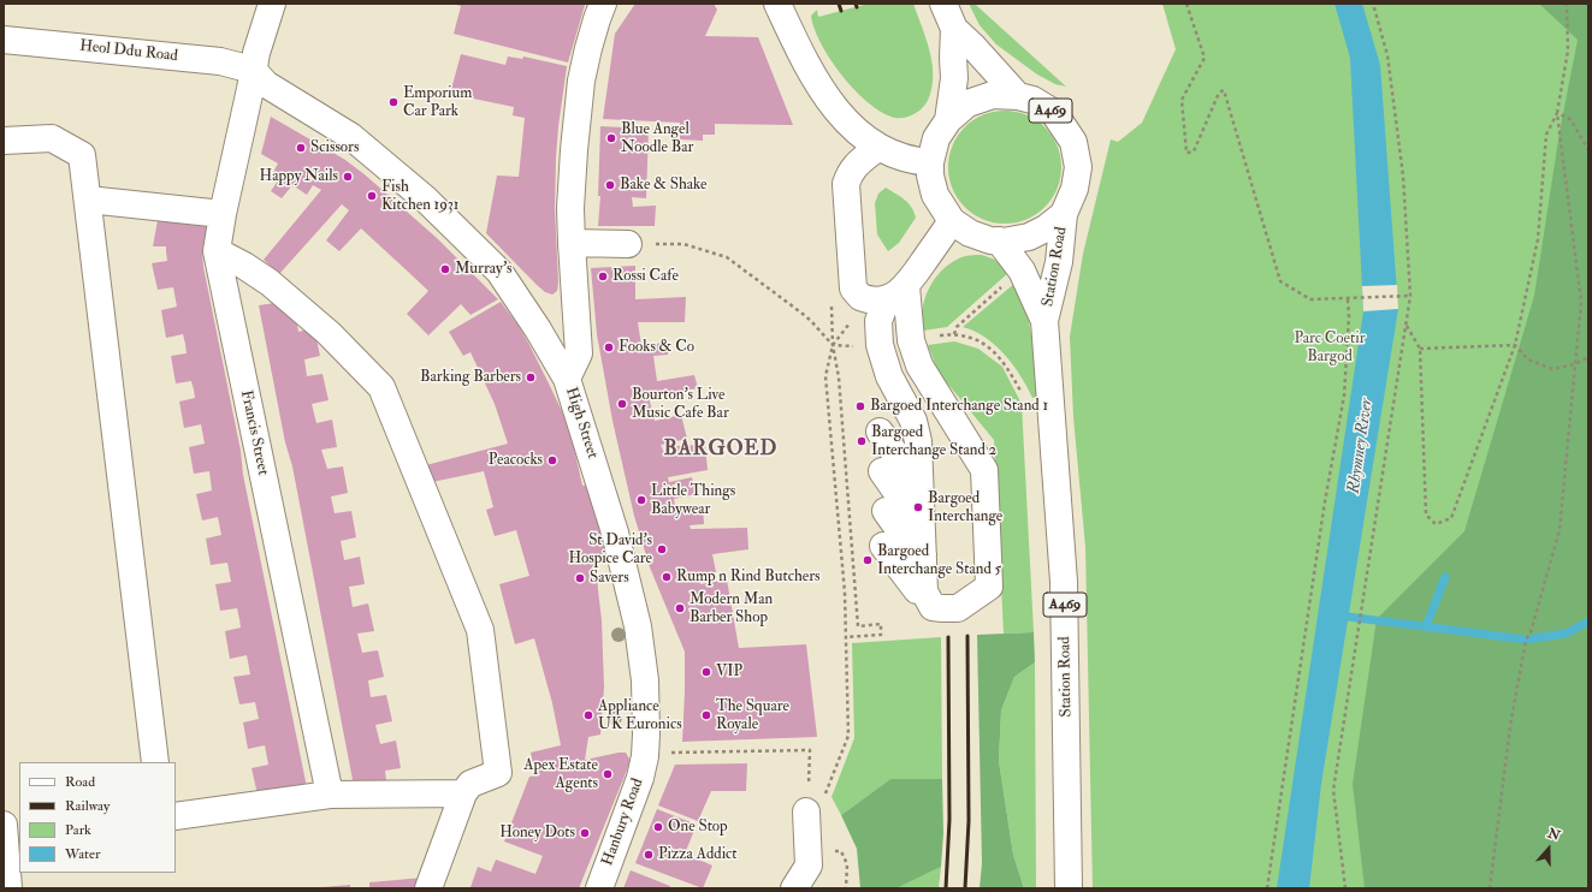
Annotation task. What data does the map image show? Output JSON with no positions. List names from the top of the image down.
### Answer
{
  "streets": {
    "street": [
      "Heol Ddu Road",
      "A469",
      "Station Road",
      "High Street",
      "Francis Street",
      "Hanbury Road"
    ]
  },
  "crossings": [
    ["Heol Ddu Road", "Francis Street"],
    ["High Street", "Hanbury Road"]
  ],
  "districts": ["BARGOED"],
  "water": ["Rhymney River"],
  "parks": ["Parc Coetir Bargod"],
  "places": [
    "Emporium Car Park",
    "Blue Angel Noodle Bar",
    "Scissors",
    "Happy Nails",
    "Bake & Shake",
    "Fish Kitchen 1931",
    "Murray's",
    "Rossi Cafe",
    "Fooks & Co",
    "Barking Barbers",
    "Bourton's Live Music Cafe Bar",
    "Bargoed Interchange Stand 1",
    "Bargoed Interchange Stand 2",
    "Peacocks",
    "Little Things Babywear",
    "Bargoed Interchange",
    "St David's Hospice Care",
    "Bargoed Interchange Stand 5",
    "Rump n Rind Butchers",
    "Savers",
    "Modern Man Barber Shop",
    "VIP",
    "Appliance UK Euronics",
    "The Square Royale",
    "Apex Estate Agents",
    "One Stop",
    "Honey Dots",
    "Pizza Addict"
  ],
  "legend": [
    "Road",
    "Railway",
    "Park",
    "Water"
  ],
  "north": "top"
}
